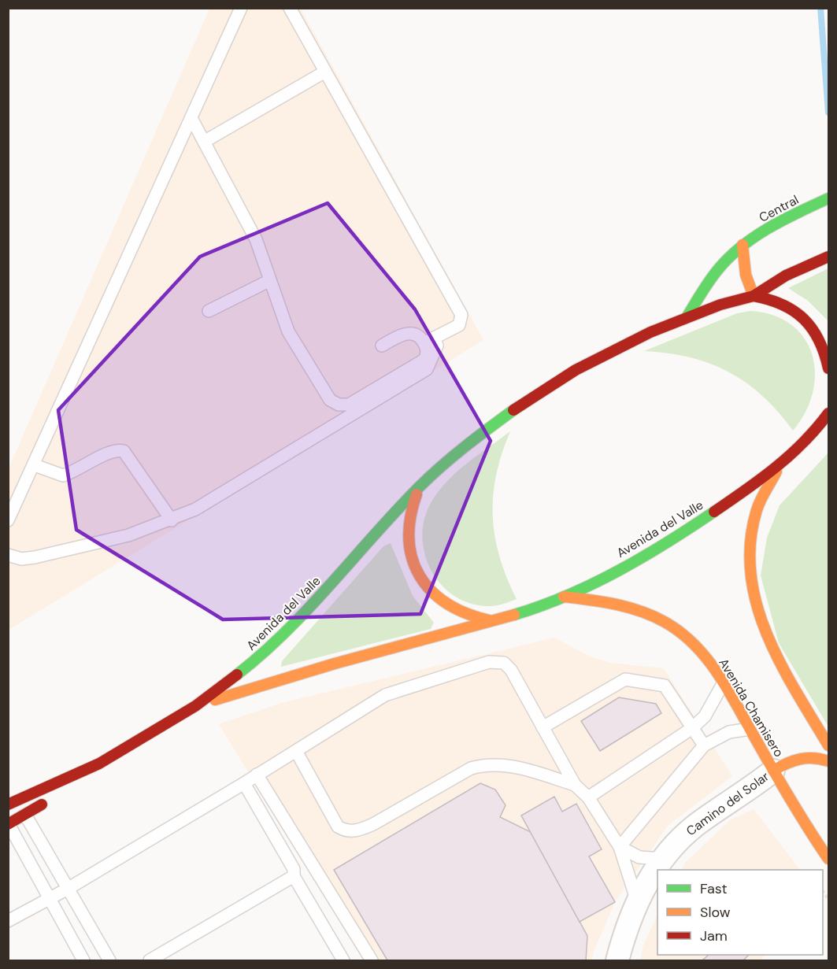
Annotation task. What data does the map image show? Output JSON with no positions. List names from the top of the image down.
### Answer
{
  "streets": {
    "street": [
      "Central",
      "Avenida del Valle",
      "Avenida Chamisero",
      "Camino del Solar"
    ]
  },
  "crossings": [
    ["Central", "Avenida del Valle"],
    ["Avenida del Valle", "Avenida Chamisero"],
    ["Avenida Chamisero", "Camino del Solar"]
  ],
  "legend": ["Fast", "Slow", "Jam"]
}
